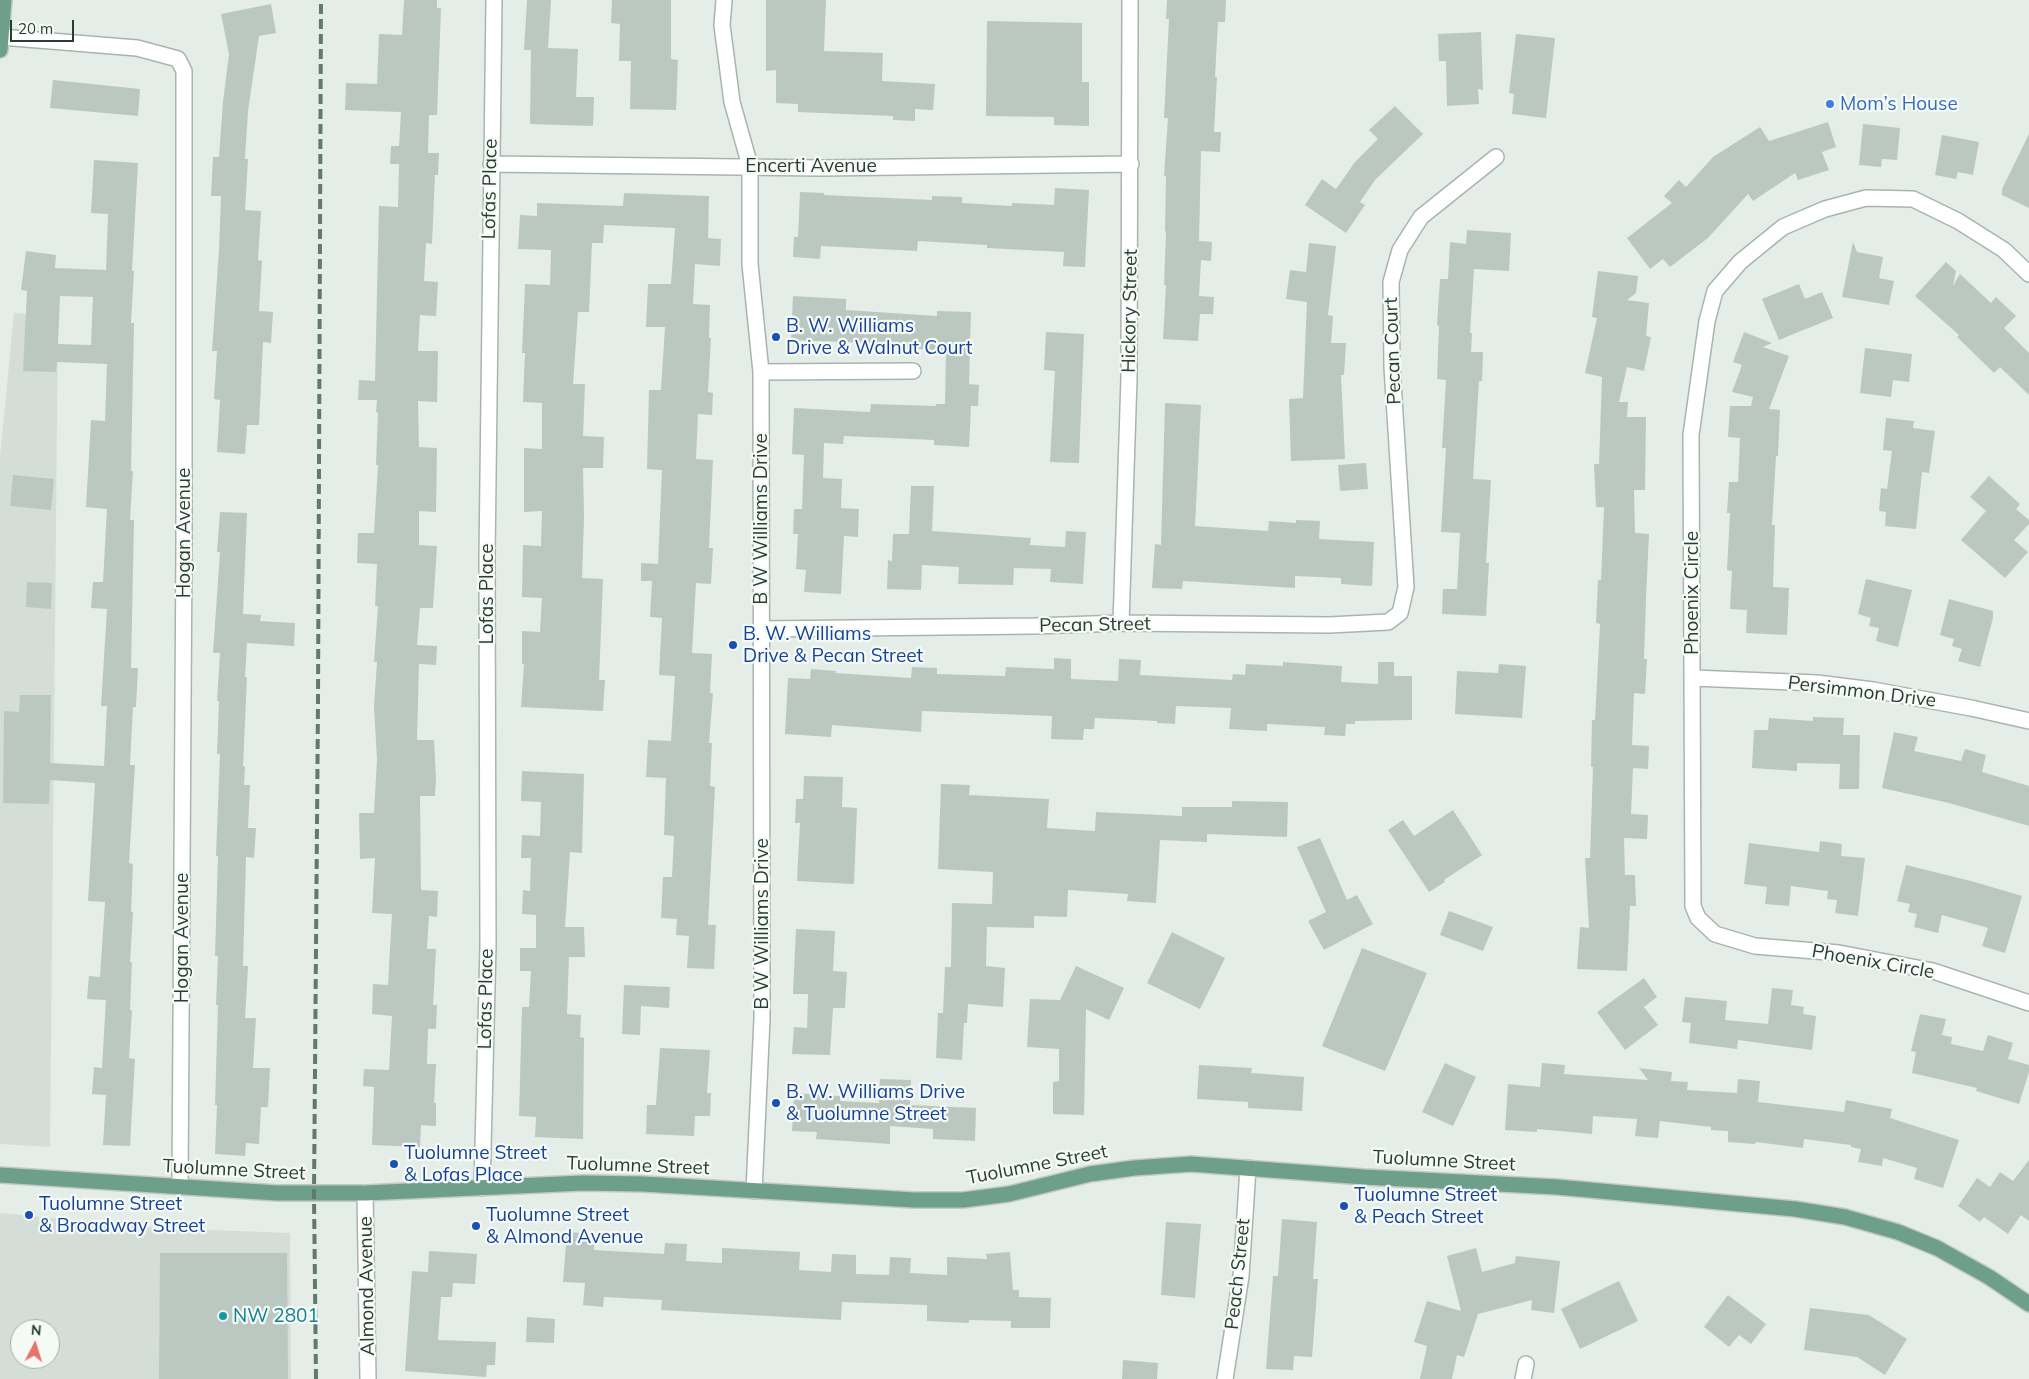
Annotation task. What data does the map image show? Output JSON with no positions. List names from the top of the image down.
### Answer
{
  "streets": {
    "main road": ["Tuolumne Street"],
    "street": [
      "Encerti Avenue",
      "Lofas Place",
      "Hickory Street",
      "Pecan Court",
      "B W Williams Drive",
      "Hogan Avenue",
      "Phoenix Circle",
      "Pecan Street",
      "Persimmon Drive",
      "Peach Street",
      "Almond Avenue"
    ]
  },
  "crossings": [
    ["Encerti Avenue", "Lofas Place"],
    ["Encerti Avenue", "Hickory Street"],
    ["Encerti Avenue", "B W Williams Drive"],
    ["Lofas Place", "Tuolumne Street"],
    ["Hickory Street", "Pecan Street"],
    ["Pecan Court", "Pecan Street"],
    ["B W Williams Drive", "Pecan Street"],
    ["B W Williams Drive", "Tuolumne Street"],
    ["Hogan Avenue", "Tuolumne Street"],
    ["Phoenix Circle", "Persimmon Drive"],
    ["Tuolumne Street", "Peach Street"],
    ["Tuolumne Street", "Almond Avenue"]
  ],
  "places": [
    "Mom’s House",
    "B. W. Williams Drive & Walnut Court",
    "B. W. Williams Drive & Pecan Street",
    "B. W. Williams Drive & Tuolumne Street",
    "Tuolumne Street & Lofas Place",
    "Tuolumne Street & Peach Street",
    "Tuolumne Street & Broadway Street",
    "Tuolumne Street & Almond Avenue",
    "NW 2801"
  ],
  "scale_bar": "20 m",
  "north": "top"
}
